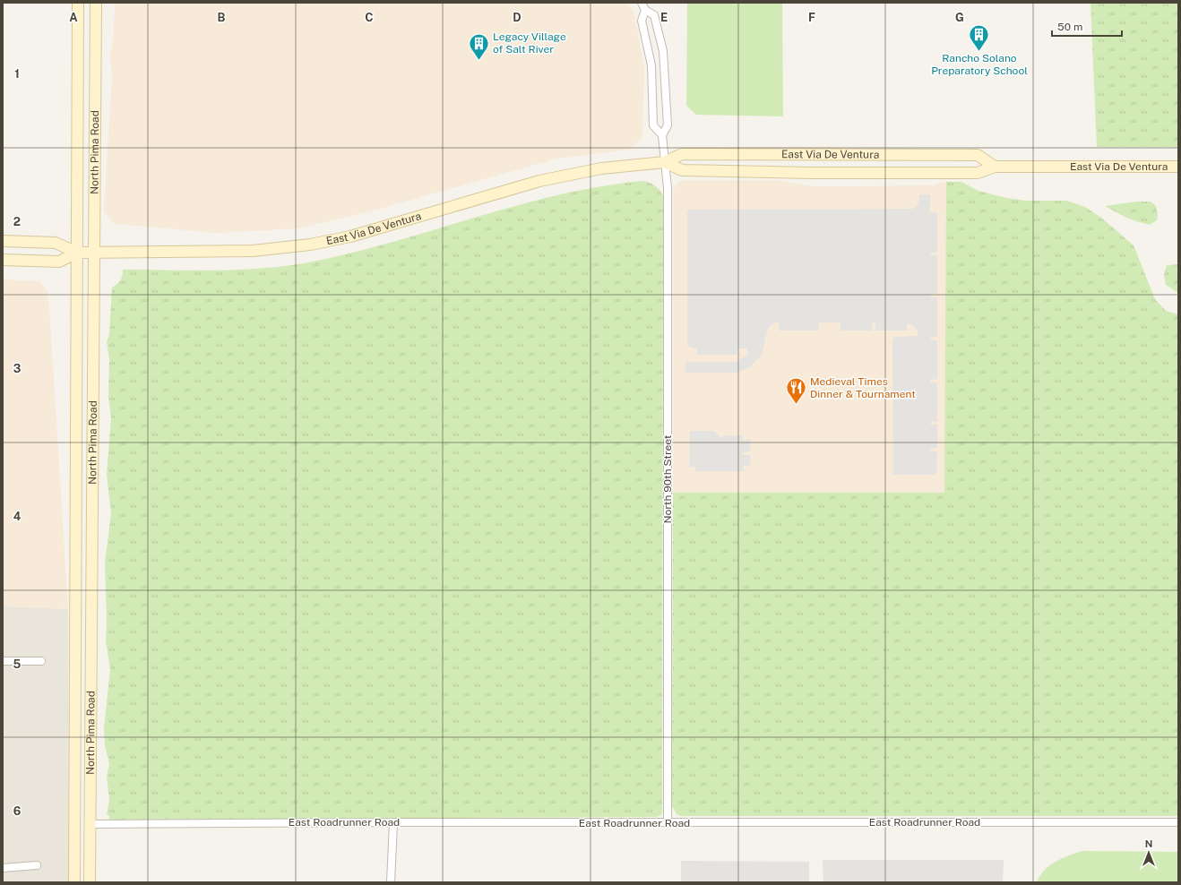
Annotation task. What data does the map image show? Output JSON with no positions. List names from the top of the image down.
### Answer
{
  "streets": {
    "main road": ["North Pima Road", "East Via De Ventura"],
    "street": ["North 90th Street", "East Roadrunner Road"]
  },
  "crossings": [
    ["North Pima Road", "East Via De Ventura"],
    ["North Pima Road", "East Roadrunner Road"],
    ["East Via De Ventura", "North 90th Street"],
    ["North 90th Street", "East Roadrunner Road"]
  ],
  "places": {
    "building": ["Rancho Solano Preparatory School", "Legacy Village of Salt River"],
    "restaurant": ["Medieval Times Dinner & Tournament"]
  },
  "scale_bar": "50 m",
  "north": "top",
  "grid": {
    "columns": [
      "A",
      "B",
      "C",
      "D",
      "E",
      "F",
      "G"
    ],
    "rows": [
      "1",
      "2",
      "3",
      "4",
      "5",
      "6"
    ]
  }
}
